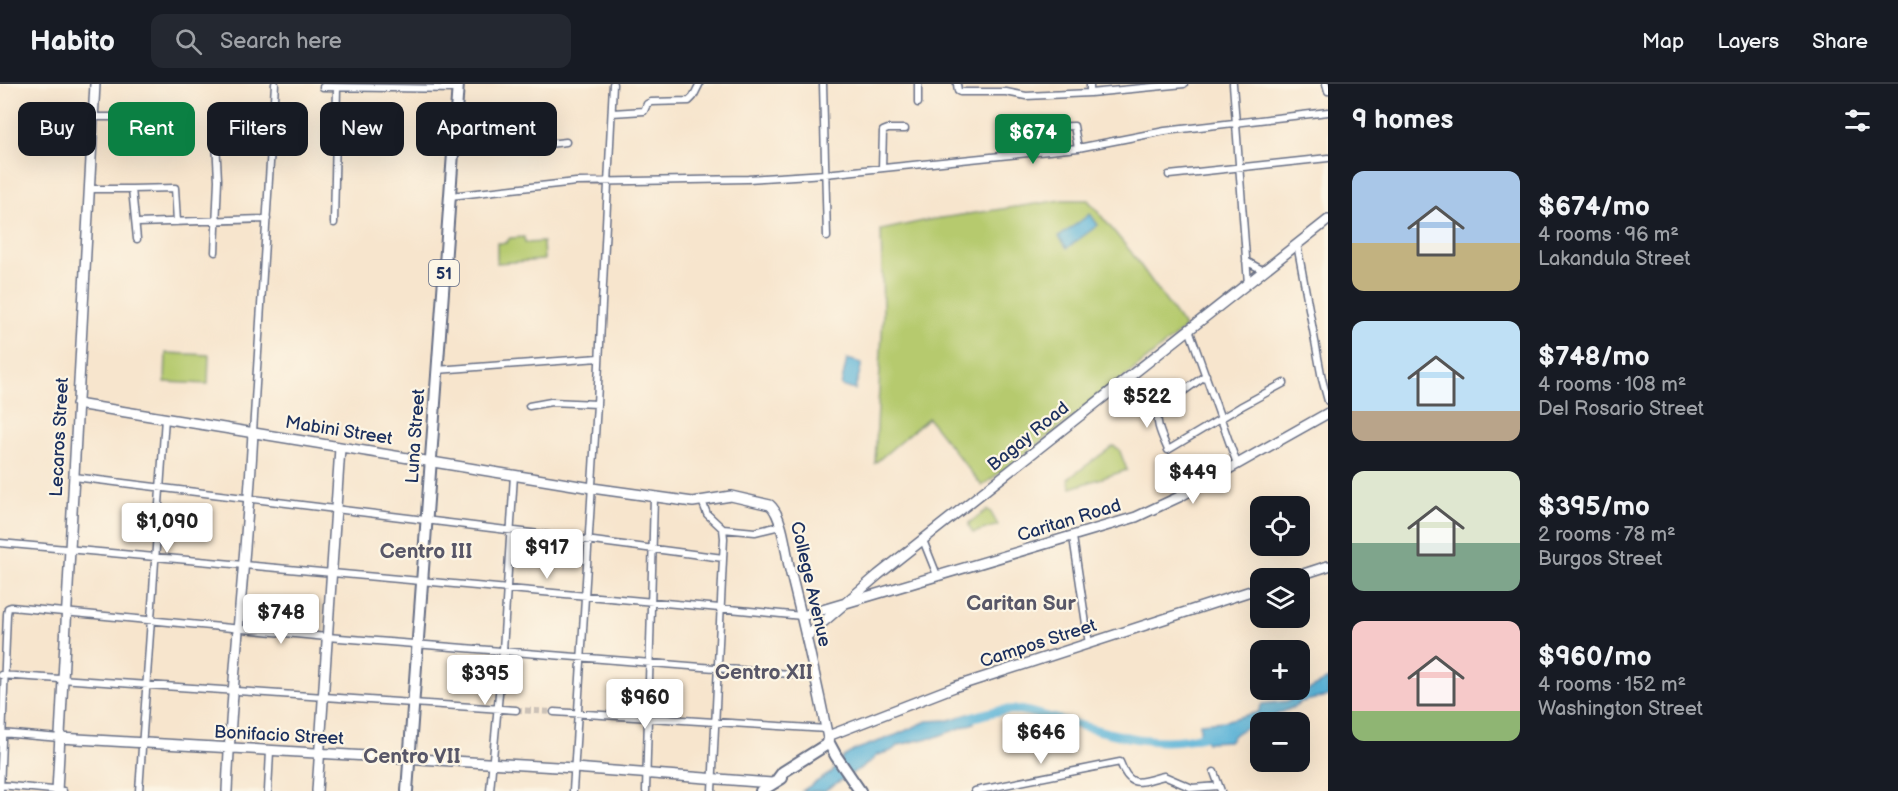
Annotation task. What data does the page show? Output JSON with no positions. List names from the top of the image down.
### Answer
{
  "streets": {
    "main road": ["51", "Luna Street"],
    "street": [
      "Mabini Street",
      "Bagay Road",
      "Lecaros Street",
      "Caritan Road",
      "College Avenue",
      "Campos Street",
      "Bonifacio Street"
    ]
  },
  "crossings": [
    ["Mabini Street", "Luna Street"],
    ["Mabini Street", "Lecaros Street"],
    ["Mabini Street", "College Avenue"],
    ["Luna Street", "Bonifacio Street"],
    ["Bagay Road", "Caritan Road"],
    ["Bagay Road", "College Avenue"],
    ["Lecaros Street", "Bonifacio Street"],
    ["Caritan Road", "College Avenue"],
    ["College Avenue", "Campos Street"]
  ],
  "districts": [
    "Centro III",
    "Caritan Sur",
    "Centro XII",
    "Centro VII"
  ],
  "page": {
    "header": "Habito",
    "search": "Search here",
    "nav": ["Map", "Layers", "Share"],
    "heading": "9 homes",
    "chip": [
      "Buy",
      "Rent",
      "Filters",
      "New",
      "Apartment"
    ],
    "price": [
      "$674",
      "$522",
      "$449",
      "$1,090",
      "$917",
      "$748",
      "$395",
      "$960",
      "$646"
    ],
    "list": [
      {
        "name": "$674/mo",
        "note": "4 rooms · 96 m² · Lakandula Street"
      },
      {
        "name": "$748/mo",
        "note": "4 rooms · 108 m² · Del Rosario Street"
      },
      {
        "name": "$395/mo",
        "note": "2 rooms · 78 m² · Burgos Street"
      },
      {
        "name": "$960/mo",
        "note": "4 rooms · 152 m² · Washington Street"
      }
    ],
    "map_buttons": ["+", "−"]
  }
}
